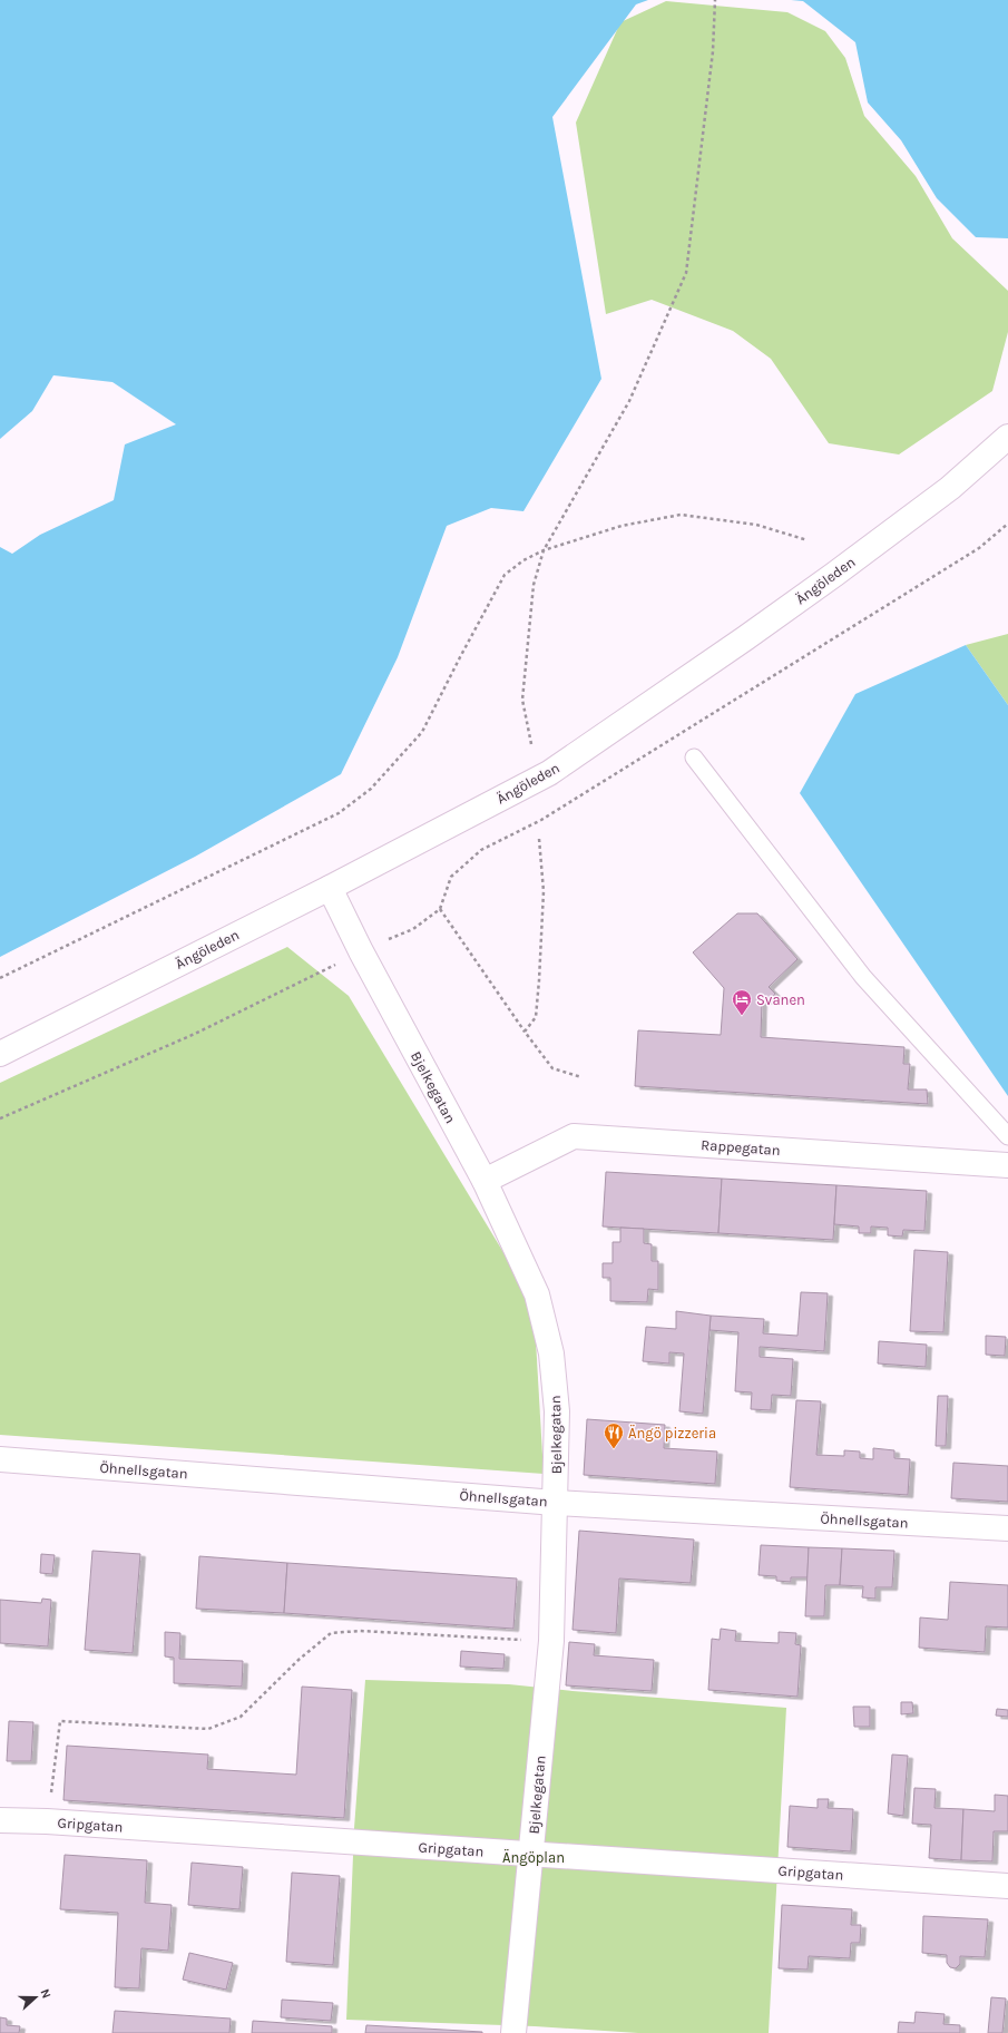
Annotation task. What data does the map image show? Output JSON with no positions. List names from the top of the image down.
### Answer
{
  "streets": {
    "street": [
      "Ängöleden",
      "Bjelkegatan",
      "Rappegatan",
      "Öhnellsgatan",
      "Gripgatan"
    ]
  },
  "crossings": [
    ["Ängöleden", "Bjelkegatan"],
    ["Bjelkegatan", "Rappegatan"],
    ["Bjelkegatan", "Öhnellsgatan"],
    ["Bjelkegatan", "Gripgatan"]
  ],
  "parks": ["Ängöplan"],
  "places": {
    "hotel": ["Svanen"],
    "restaurant": ["Ängö pizzeria"]
  },
  "north": "right"
}
